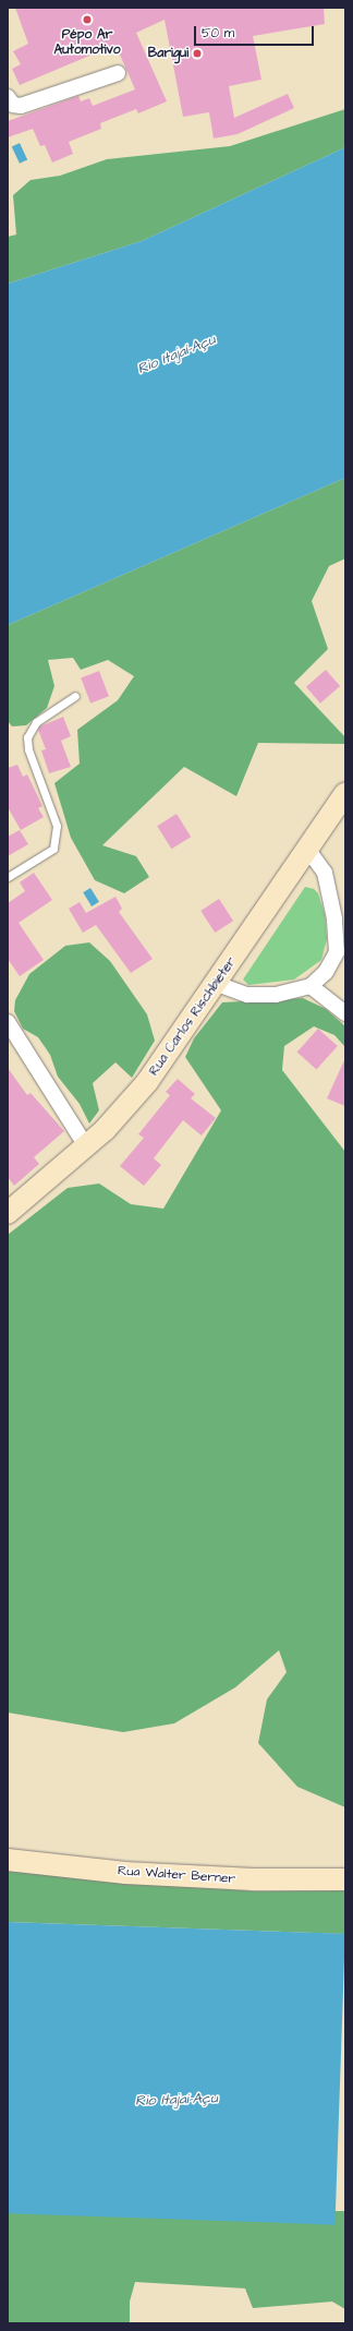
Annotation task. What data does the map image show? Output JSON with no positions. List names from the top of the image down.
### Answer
{
  "streets": {
    "street": ["Rua Carlos Rischbieter", "Rua Walter Berner"]
  },
  "water": ["Rio Itajaí-Açu"],
  "places": ["Pépo Ar Automotivo", "Barigui"],
  "scale_bar": "50 m"
}
